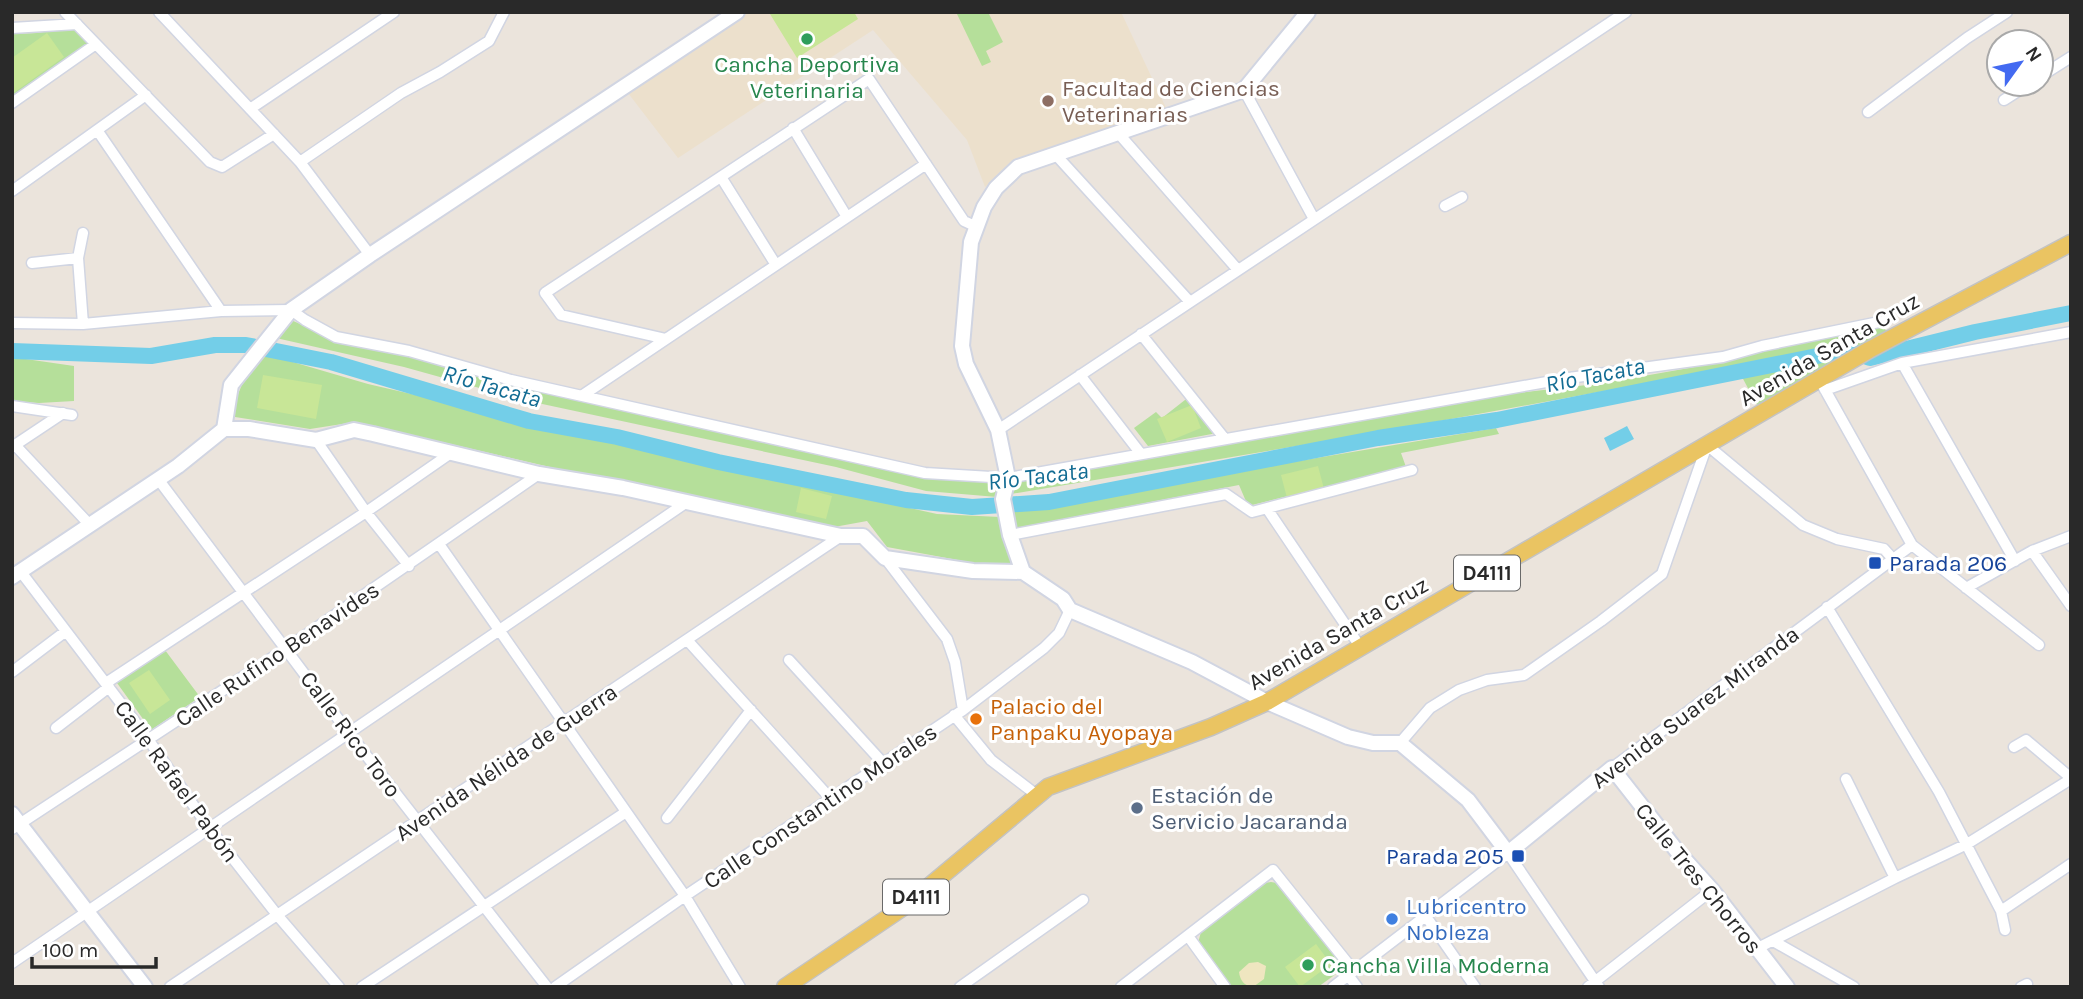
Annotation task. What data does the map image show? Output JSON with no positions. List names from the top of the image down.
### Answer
{
  "streets": {
    "main road": ["Avenida Santa Cruz", "D4111"],
    "street": [
      "Calle Rufino Benavides",
      "Avenida Suarez Miranda",
      "Calle Rico Toro",
      "Avenida Nélida de Guerra",
      "Calle Rafael Pabón",
      "Calle Constantino Morales",
      "Calle Tres Chorros"
    ]
  },
  "crossings": [
    ["Calle Rufino Benavides", "Calle Rico Toro"],
    ["Calle Rufino Benavides", "Calle Rafael Pabón"],
    ["Avenida Suarez Miranda", "Calle Tres Chorros"],
    ["Calle Rico Toro", "Avenida Nélida de Guerra"],
    ["Avenida Nélida de Guerra", "Calle Rafael Pabón"]
  ],
  "water": ["Río Tacata"],
  "places": {
    "other": [
      "Cancha Deportiva Veterinaria",
      "Facultad de Ciencias Veterinarias",
      "Palacio del Panpaku Ayopaya",
      "Estación de Servicio Jacaranda",
      "Lubricentro Nobleza",
      "Cancha Villa Moderna"
    ],
    "transit": ["Parada 206", "Parada 205"]
  },
  "scale_bar": "100 m",
  "north": "top right"
}
